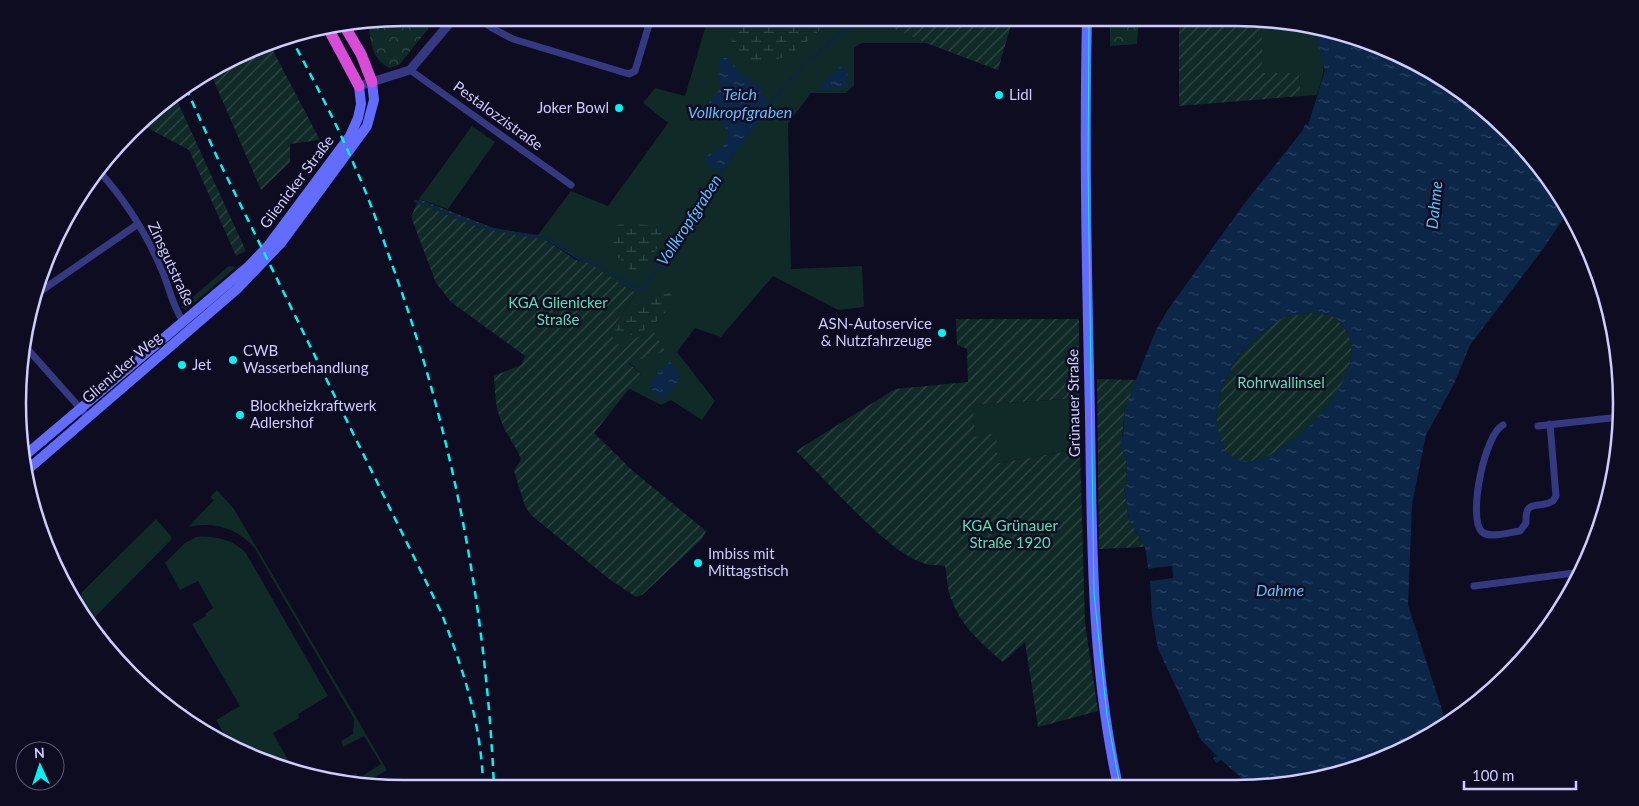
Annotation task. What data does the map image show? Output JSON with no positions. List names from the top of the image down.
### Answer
{
  "streets": {
    "main road": ["Glienicker Straße", "Glienicker Weg", "Grünauer Straße"],
    "street": ["Pestalozzistraße", "Zinsgutstraße"]
  },
  "crossings": [
    ["Glienicker Straße", "Glienicker Weg"],
    ["Zinsgutstraße", "Glienicker Weg"]
  ],
  "water": ["Teich Vollkropfgraben", "Dahme", "Vollkropfgraben"],
  "parks": ["KGA Glienicker Straße", "Rohrwallinsel", "KGA Grünauer Straße 1920"],
  "places": [
    "Lidl",
    "Joker Bowl",
    "ASN-Autoservice & Nutzfahrzeuge",
    "CWB Wasserbehandlung",
    "Jet",
    "Blockheizkraftwerk Adlershof",
    "Imbiss mit Mittagstisch"
  ],
  "scale_bar": "100 m",
  "north": "top"
}
